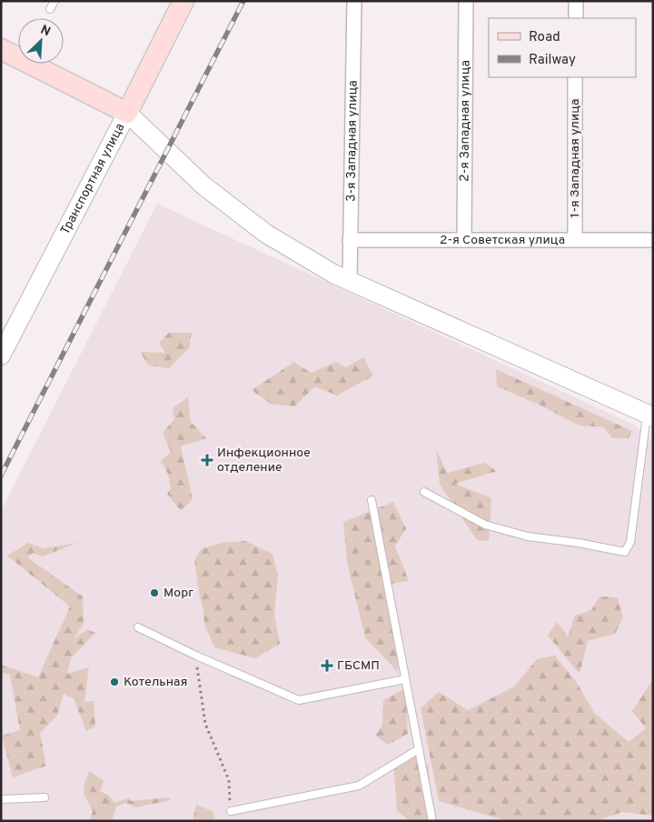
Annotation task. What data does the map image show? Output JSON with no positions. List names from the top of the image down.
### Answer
{
  "streets": {
    "main road": ["Транспортная улица"],
    "street": [
      "2-я Западная улица",
      "3-я Западная улица",
      "1-я Западная улица",
      "2-я Советская улица"
    ]
  },
  "crossings": [
    ["2-я Западная улица", "2-я Советская улица"],
    ["3-я Западная улица", "2-я Советская улица"],
    ["1-я Западная улица", "2-я Советская улица"]
  ],
  "places": {
    "health": ["Инфекционное отделение", "ГБСМП"],
    "other": ["Морг", "Котельная"]
  },
  "legend": ["Road", "Railway"],
  "north": "top right"
}
